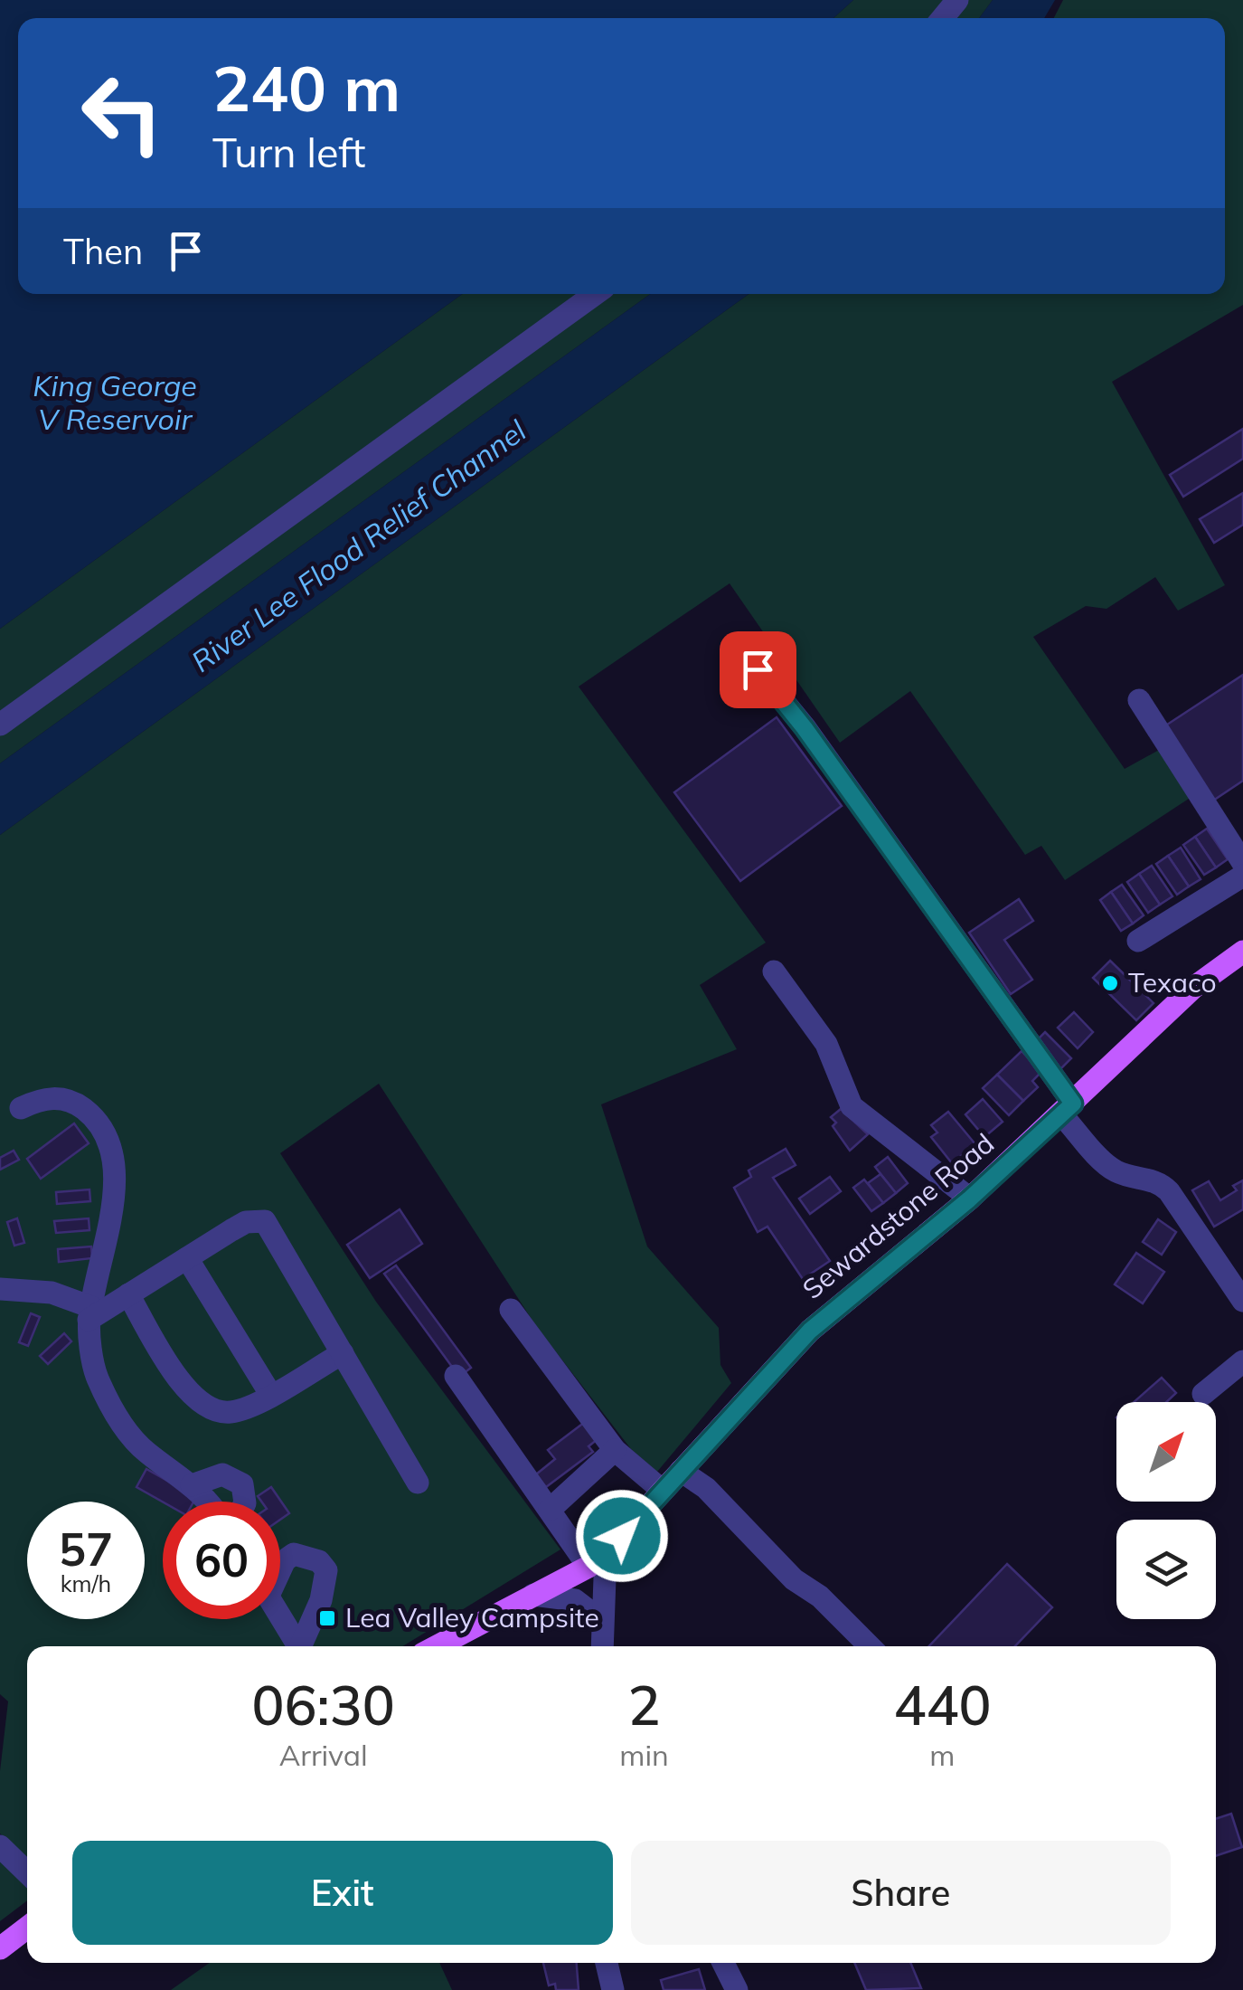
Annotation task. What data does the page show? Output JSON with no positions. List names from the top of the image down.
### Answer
{
  "streets": {
    "main road": ["Sewardstone Road"]
  },
  "water": ["King George V Reservoir", "River Lee Flood Relief Channel"],
  "places": {
    "other": ["Texaco"],
    "transit": ["Lea Valley Campsite"]
  },
  "north": "top right",
  "page": {
    "turn": ["240 m", "Turn left"],
    "then": "Then",
    "speed": "57 km/h",
    "limit": "60",
    "eta": [
      "06:30",
      "Arrival",
      "2",
      "min",
      "440",
      "m"
    ],
    "buttons": ["Exit", "Share"]
  }
}
